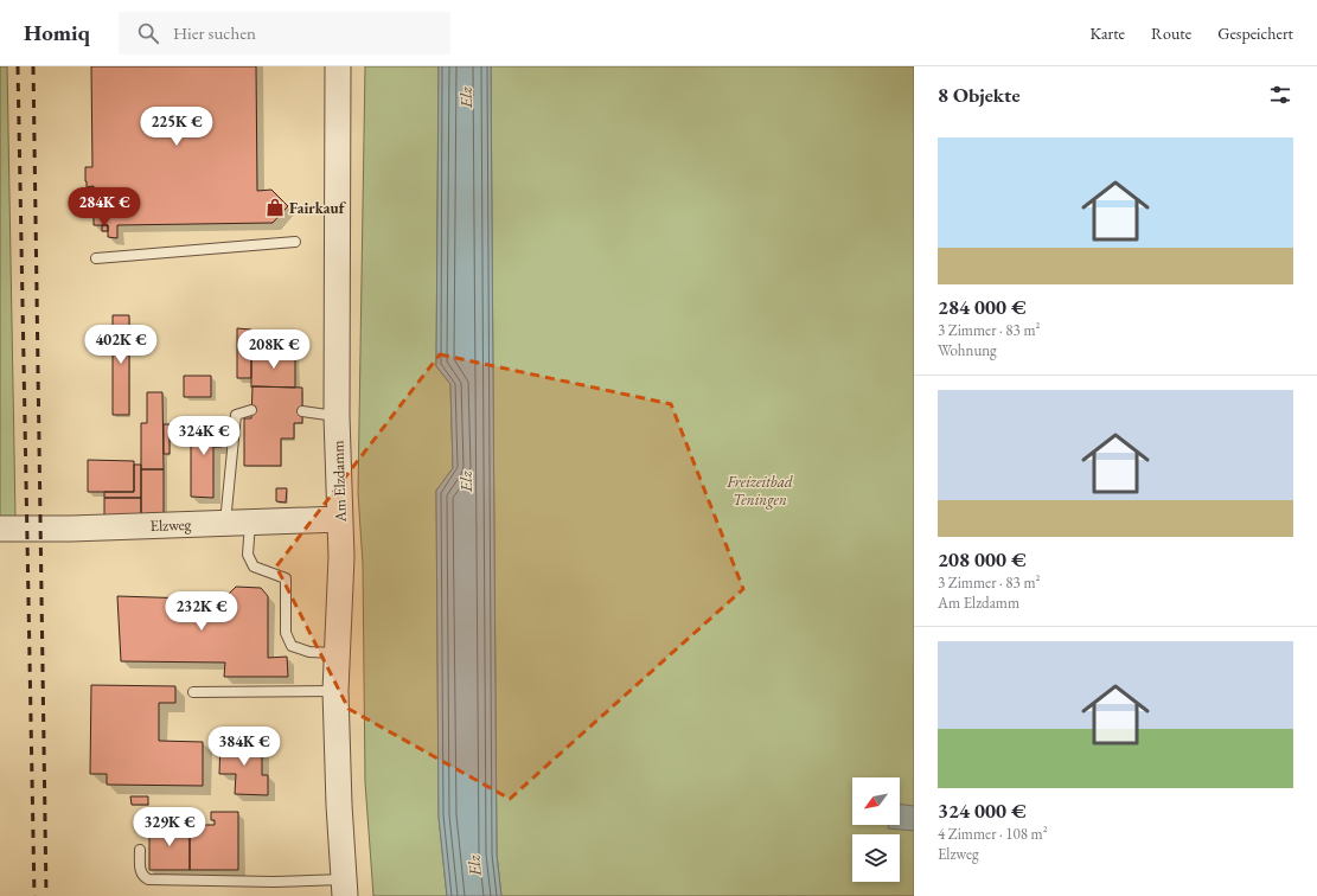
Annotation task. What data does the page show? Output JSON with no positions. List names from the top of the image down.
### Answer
{
  "streets": {
    "street": ["Am Elzdamm", "Elzweg"]
  },
  "crossings": [
    ["Am Elzdamm", "Elzweg"]
  ],
  "water": ["Elz"],
  "parks": ["Freizeitbad Teningen"],
  "places": {
    "shop": ["Fairkauf"]
  },
  "north": "bottom left",
  "page": {
    "header": "Homiq",
    "search": "Hier suchen",
    "nav": ["Karte", "Route", "Gespeichert"],
    "heading": "8 Objekte",
    "price": [
      "225K €",
      "284K €",
      "402K €",
      "208K €",
      "324K €",
      "232K €",
      "384K €",
      "329K €"
    ],
    "list": [
      {
        "name": "284 000 €",
        "note": "3 Zimmer · 83 m² · Wohnung"
      },
      {
        "name": "208 000 €",
        "note": "3 Zimmer · 83 m² · Am Elzdamm"
      },
      {
        "name": "324 000 €",
        "note": "4 Zimmer · 108 m² · Elzweg"
      }
    ]
  }
}
